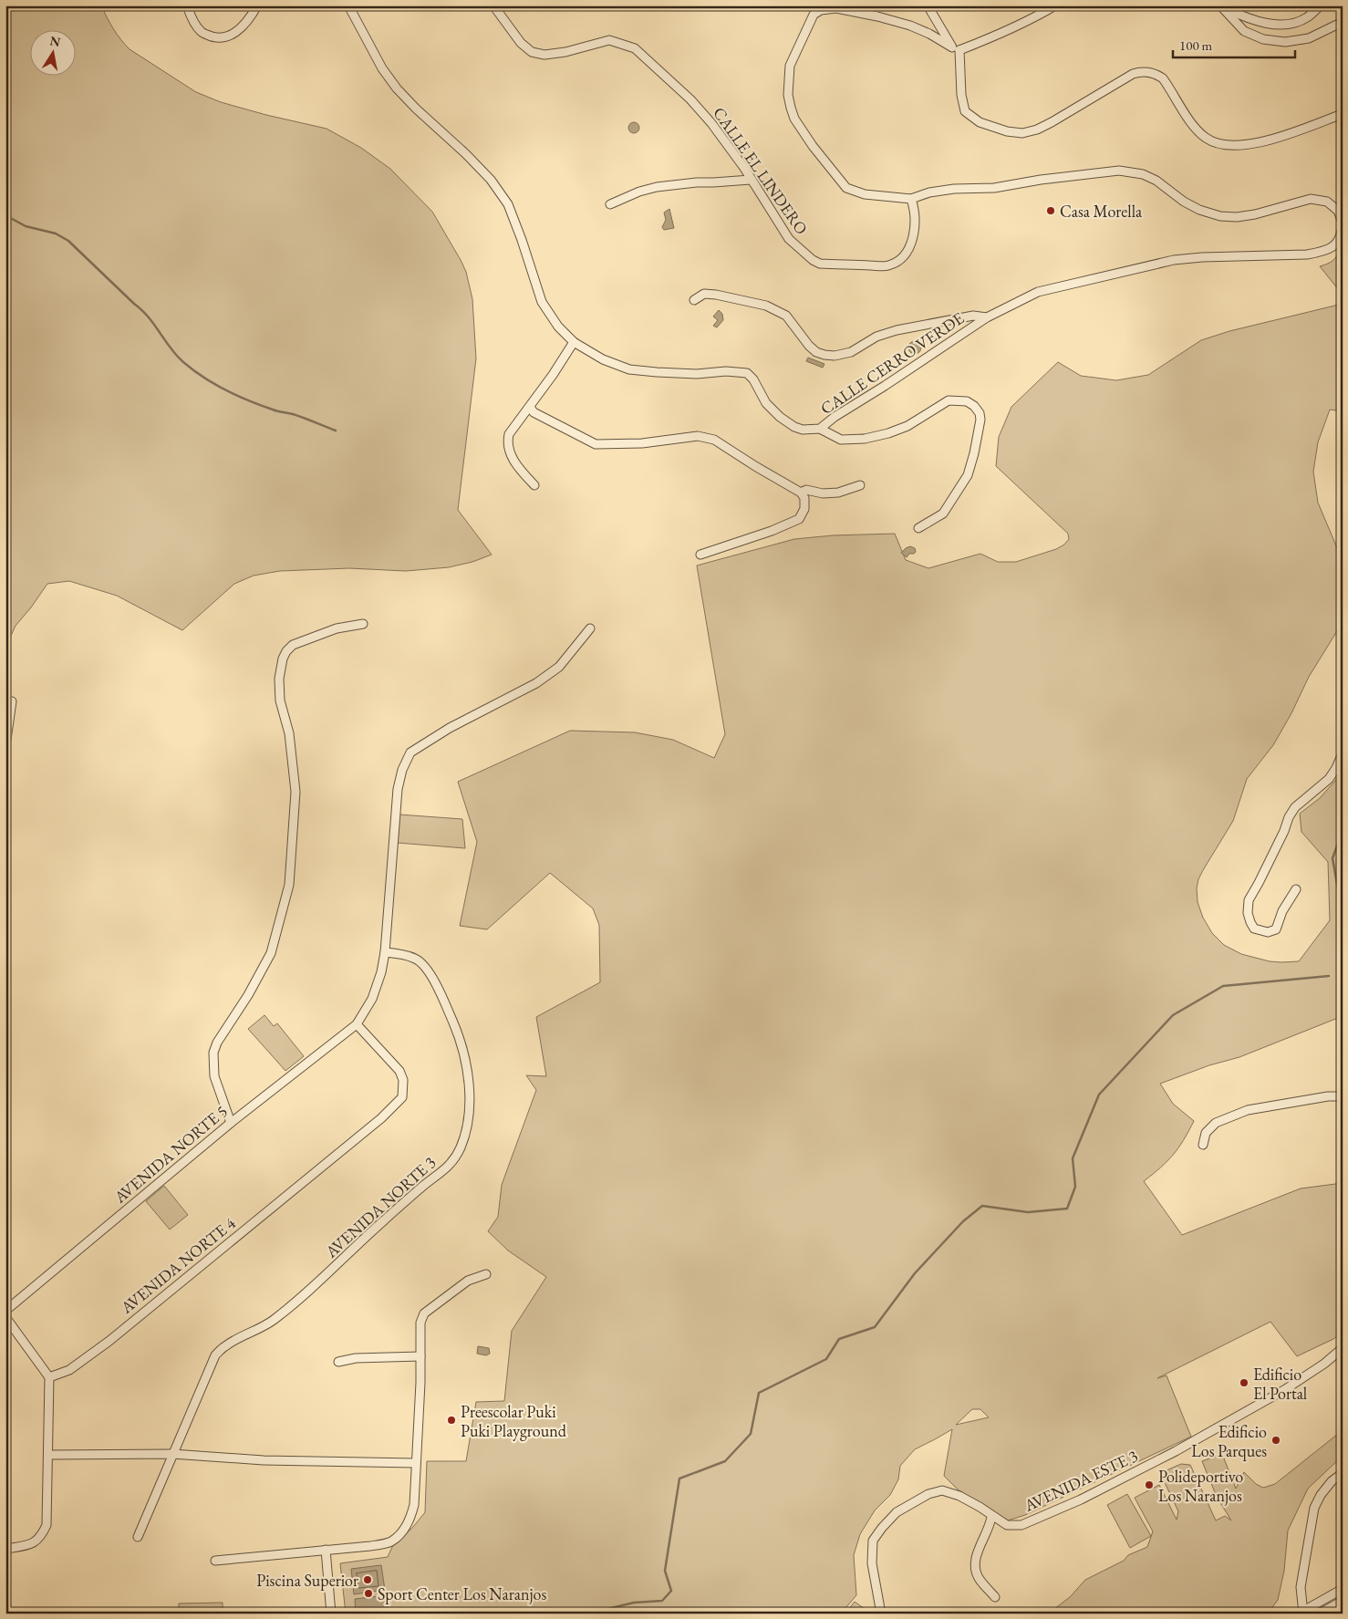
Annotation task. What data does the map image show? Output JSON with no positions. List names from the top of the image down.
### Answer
{
  "streets": {
    "street": [
      "CALLE EL LINDERO",
      "CALLE CERRO VERDE",
      "AVENIDA NORTE 5",
      "AVENIDA NORTE 3",
      "AVENIDA NORTE 4",
      "AVENIDA ESTE 3"
    ]
  },
  "crossings": [
    ["CALLE EL LINDERO", "CALLE CERRO VERDE"],
    ["AVENIDA NORTE 5", "AVENIDA NORTE 4"]
  ],
  "places": [
    "Casa Morella",
    "Edificio El Portal",
    "Preescolar Puki Puki Playground",
    "Edificio Los Parques",
    "Polideportivo Los Naranjos",
    "Piscina Superior",
    "Sport Center Los Naranjos"
  ],
  "scale_bar": "100 m",
  "north": "top"
}
